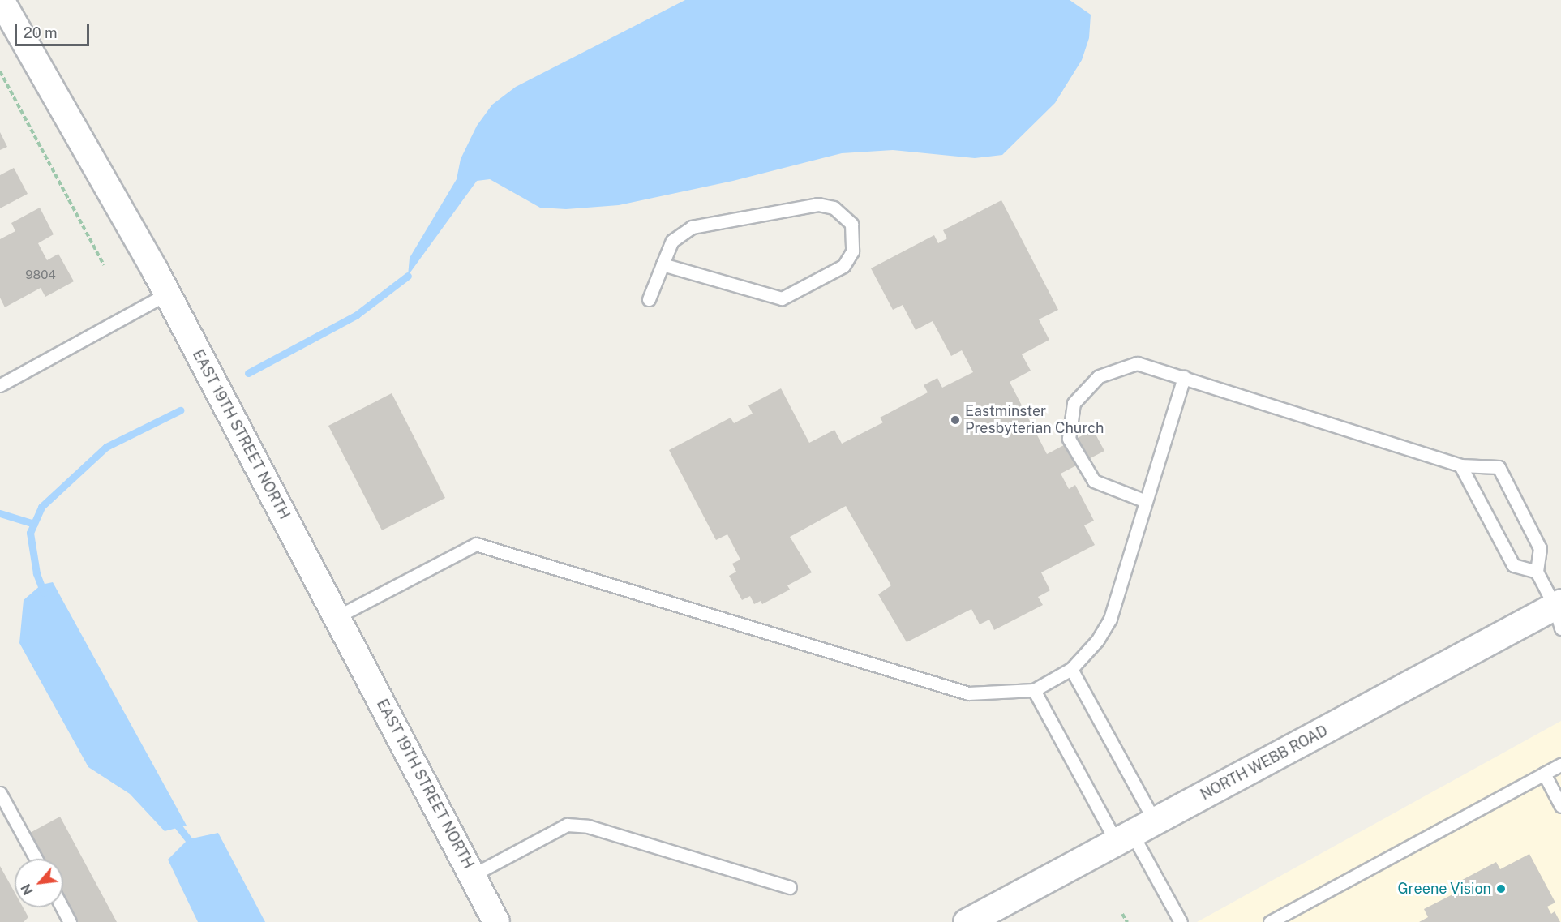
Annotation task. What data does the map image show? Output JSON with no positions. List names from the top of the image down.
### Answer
{
  "streets": {
    "main road": ["NORTH WEBB ROAD"],
    "street": ["EAST 19TH STREET NORTH"]
  },
  "places": ["Eastminster Presbyterian Church", "Greene Vision"],
  "house_numbers": ["9804"],
  "scale_bar": "20 m",
  "north": "bottom left"
}
